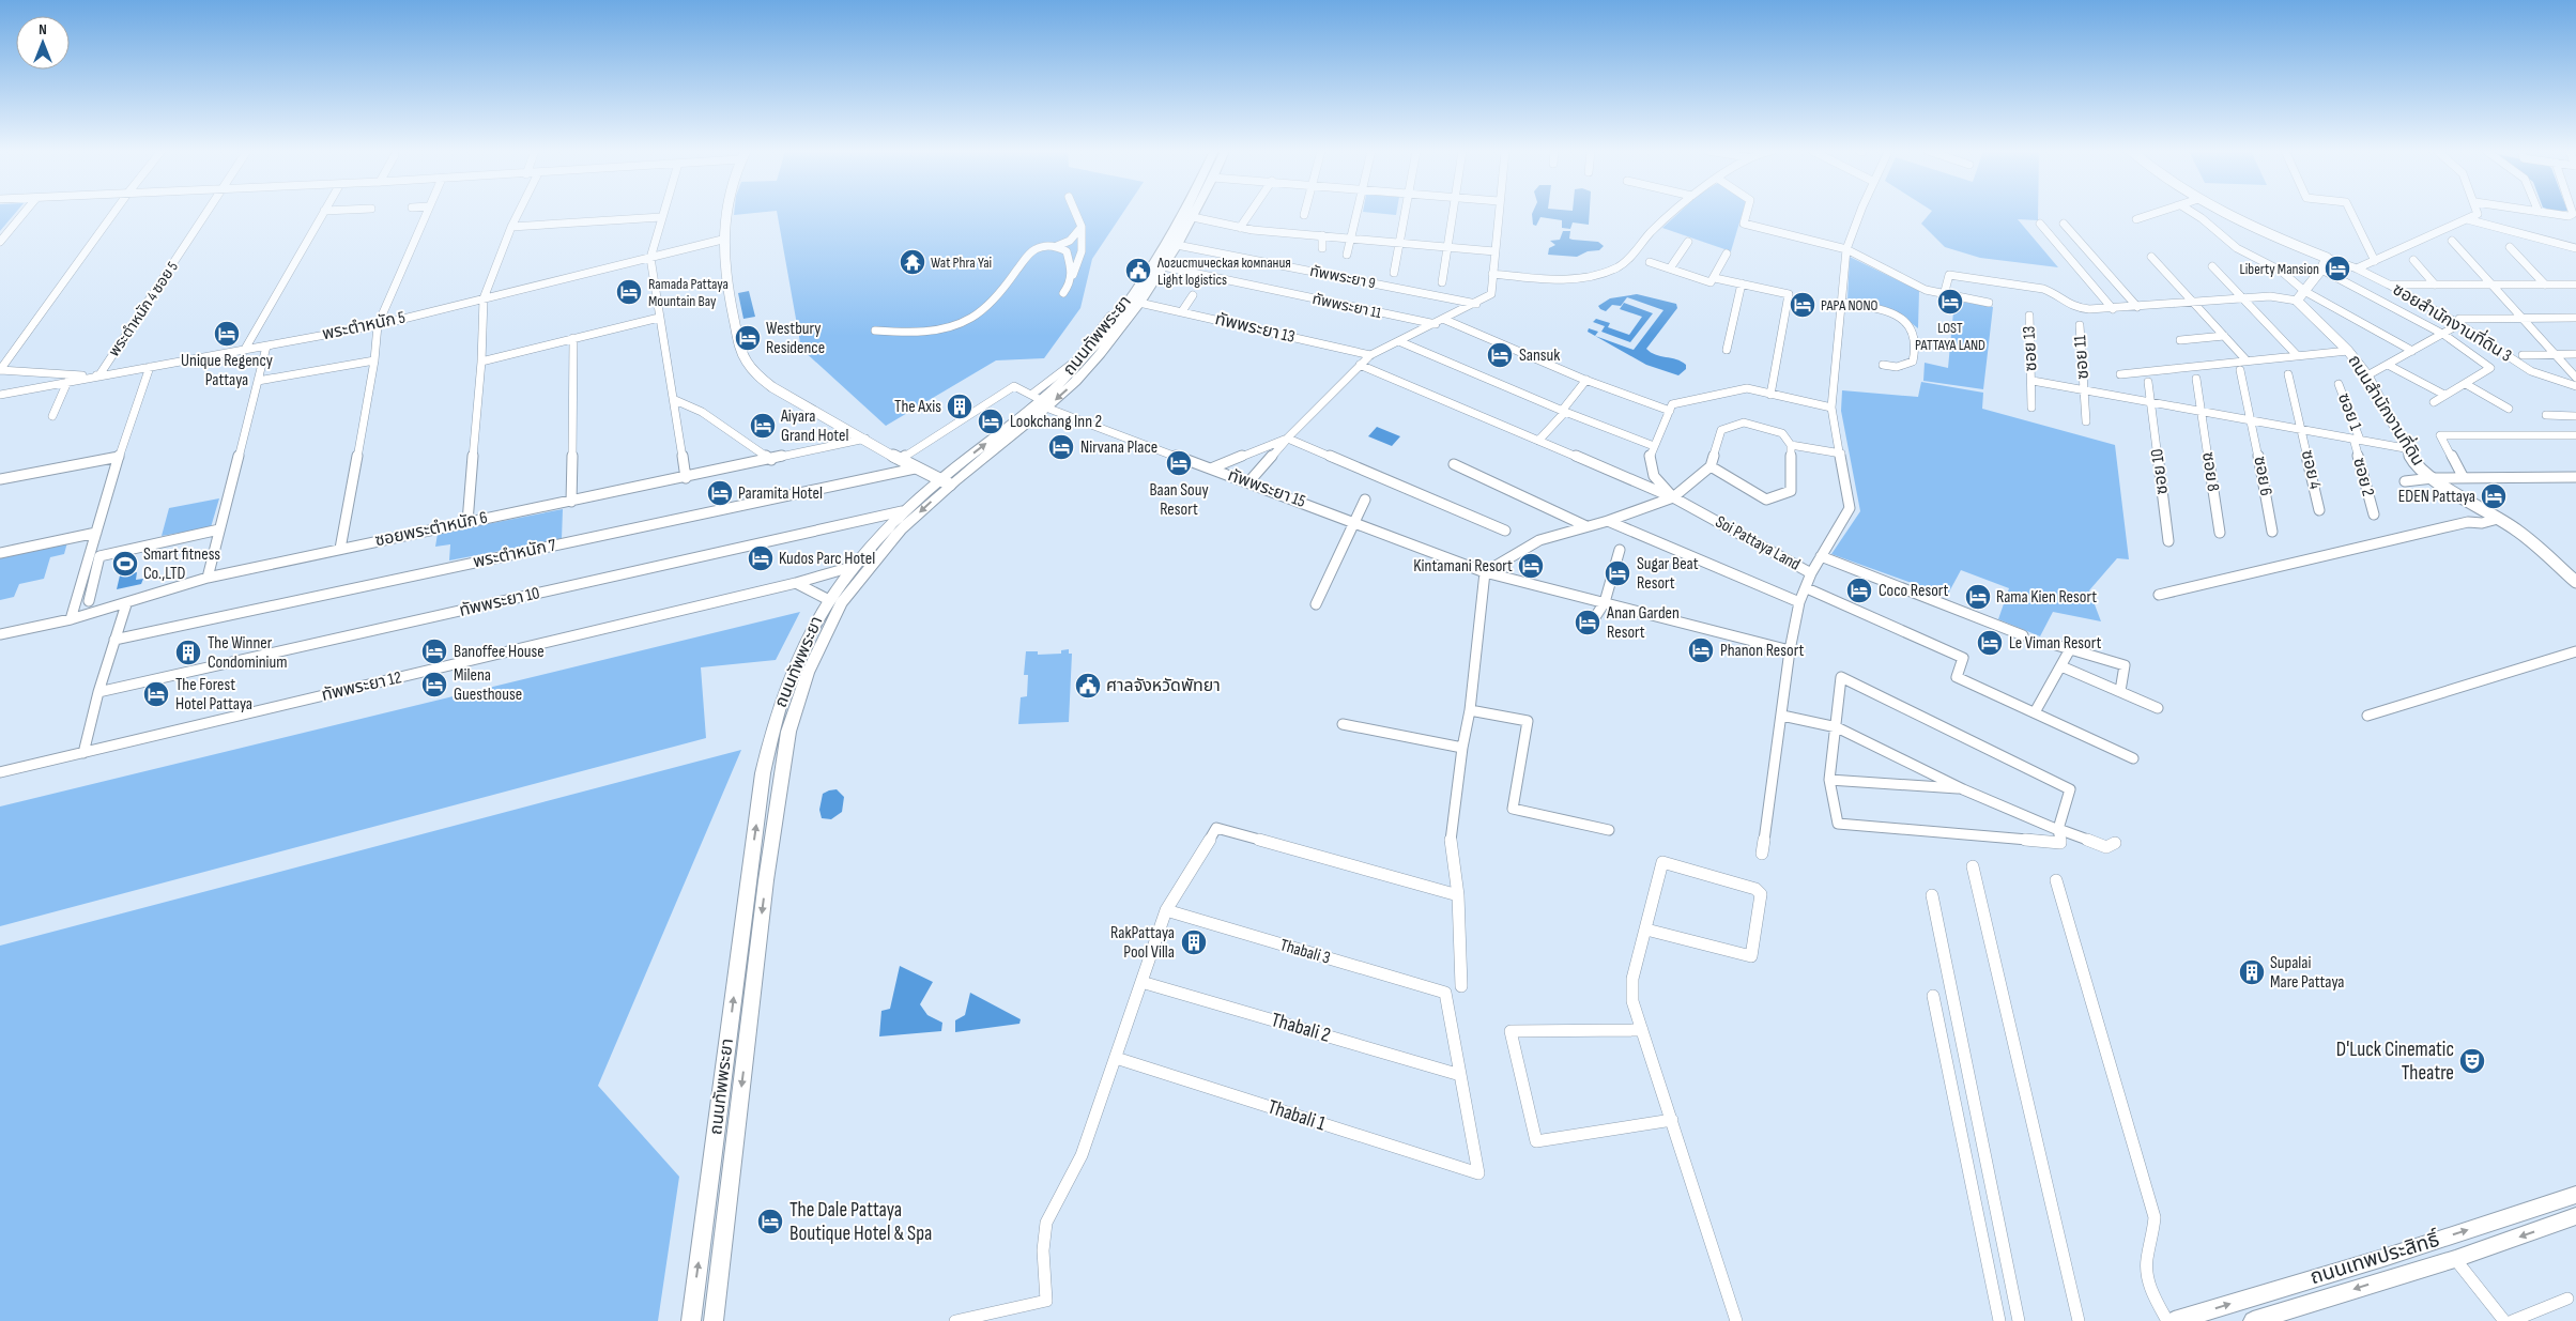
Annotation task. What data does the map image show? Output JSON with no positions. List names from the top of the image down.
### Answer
{
  "streets": {
    "main road": ["ถนนทัพพระยา", "ถนนเทพประสิทธิ์"],
    "street": [
      "ทัพพระยา 9",
      "ทัพพระยา 11",
      "พระตำหนัก 4 ซอย 5",
      "ซอยสำนักงานที่ดิน 3",
      "พระตำหนัก 5",
      "ทัพพระยา 13",
      "ซอย 13",
      "ซอย 11",
      "ถนนสำนักงานที่ดิน",
      "ซอย 1",
      "ซอย 4",
      "ซอย 10",
      "ซอย 8",
      "ซอย 6",
      "ซอย 2",
      "ทัพพระยา 15",
      "ซอยพระตำหนัก 6",
      "Soi Pattaya Land",
      "พระตำหนัก 7",
      "ทัพพระยา 10",
      "ทัพพระยา 12",
      "Thabali 3",
      "Thabali 2",
      "Thabali 1"
    ]
  },
  "crossings": [
    ["ทัพพระยา 9", "ถนนทัพพระยา"],
    ["ทัพพระยา 11", "ถนนทัพพระยา"],
    ["พระตำหนัก 4 ซอย 5", "พระตำหนัก 5"],
    ["ทัพพระยา 13", "ถนนทัพพระยา"],
    ["ถนนทัพพระยา", "ทัพพระยา 15"],
    ["ถนนทัพพระยา", "ทัพพระยา 10"],
    ["ถนนทัพพระยา", "ทัพพระยา 12"],
    ["ซอย 1", "ซอย 2"],
    ["Thabali 3", "Thabali 2"],
    ["Thabali 3", "Thabali 1"],
    ["Thabali 2", "Thabali 1"]
  ],
  "places": {
    "temple": ["Wat Phra Yai"],
    "hotel": [
      "Liberty Mansion",
      "Ramada Pattaya Mountain Bay",
      "LOST PATTAYA LAND",
      "PAPA NONO",
      "Unique Regency Pattaya",
      "Westbury Residence",
      "Sansuk",
      "Lookchang Inn 2",
      "Aiyara Grand Hotel",
      "Nirvana Place",
      "Baan Souy Resort",
      "Paramita Hotel",
      "EDEN Pattaya",
      "Kudos Parc Hotel",
      "Kintamani Resort",
      "Sugar Beat Resort",
      "Coco Resort",
      "Rama Kien Resort",
      "Anan Garden Resort",
      "Le Viman Resort",
      "Phanon Resort",
      "Banoffee House",
      "Milena Guesthouse",
      "The Forest Hotel Pattaya",
      "The Dale Pattaya Boutique Hotel & Spa"
    ],
    "public building": ["Логистическая компания Light logistics", "ศาลจังหวัดพัทยา"],
    "building": [
      "The Axis",
      "The Winner Condominium",
      "RakPattaya Pool Villa",
      "Supalai Mare Pattaya"
    ],
    "sports": ["Smart fitness Co.,LTD"],
    "theatre": ["D'Luck Cinematic Theatre"]
  },
  "north": "top"
}
